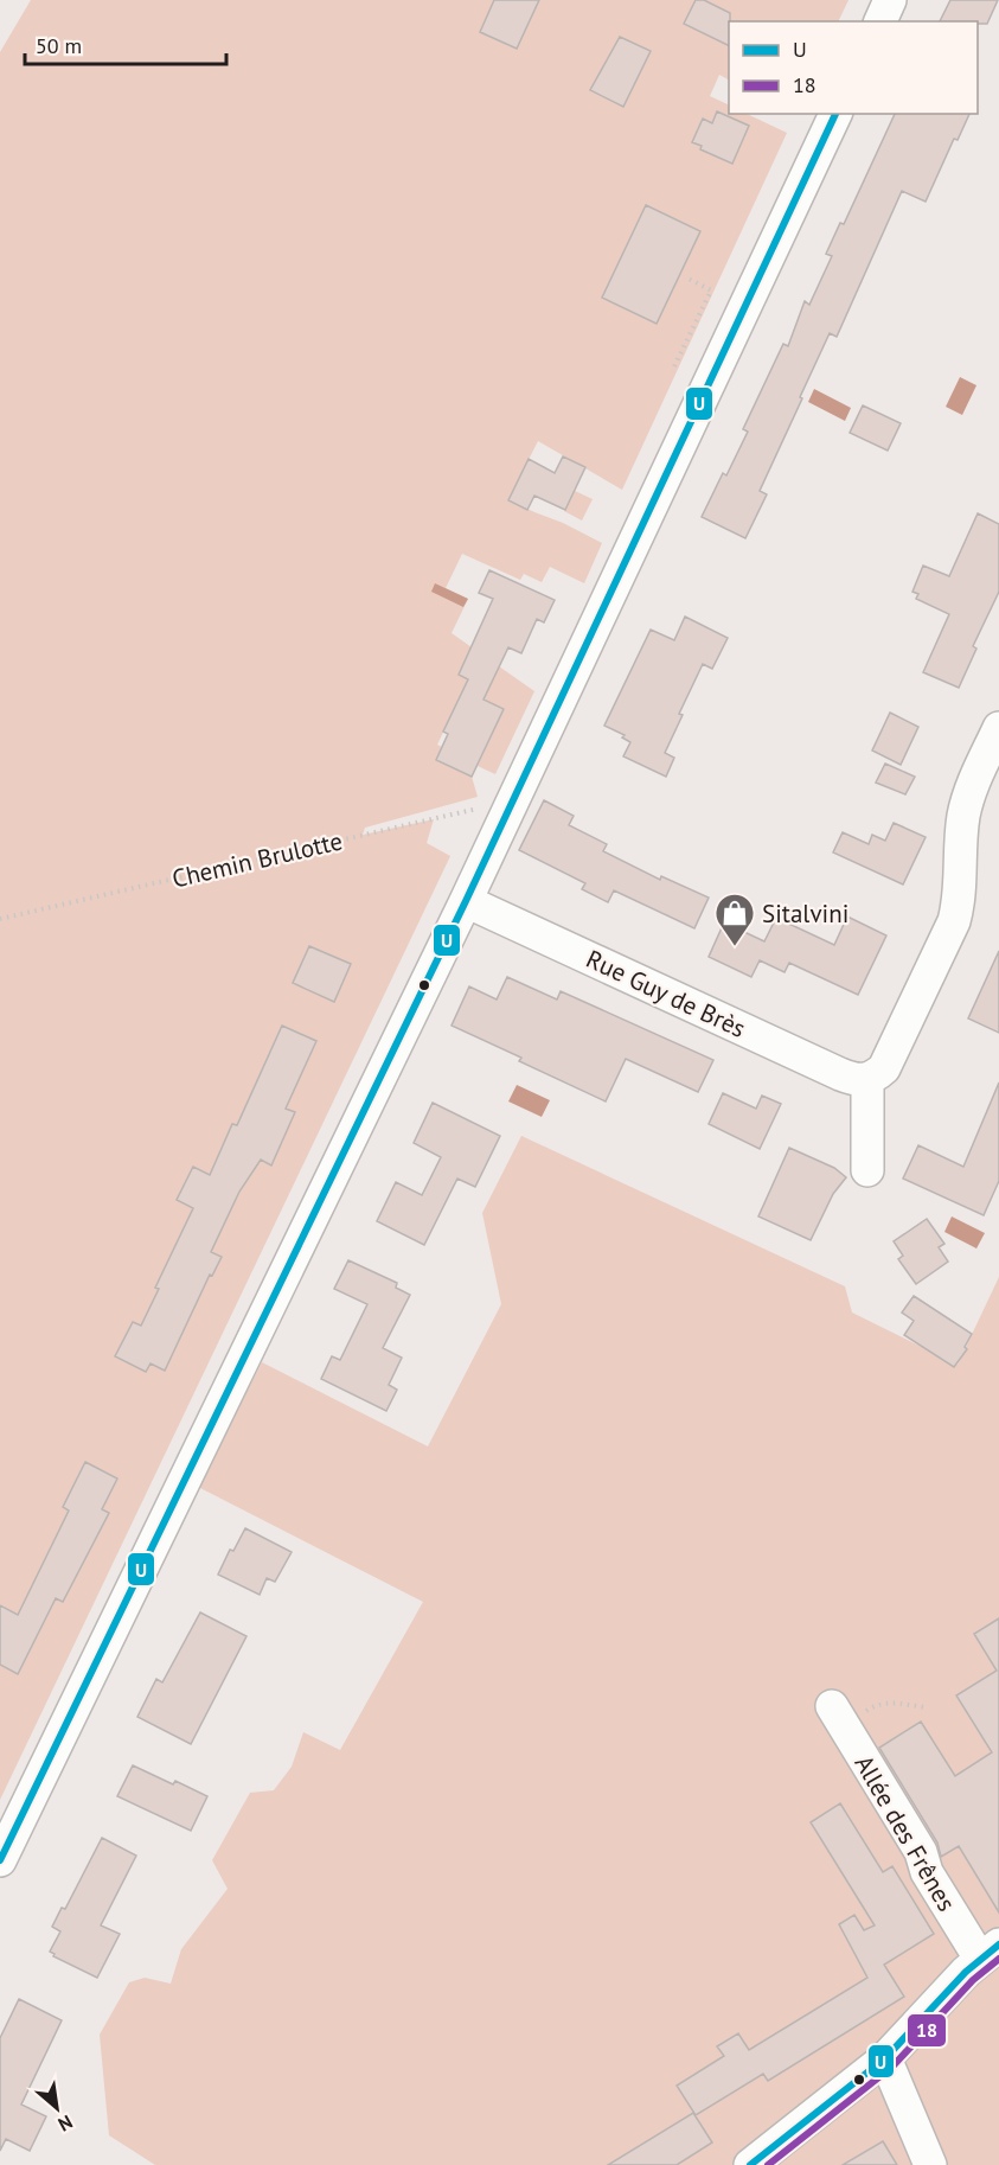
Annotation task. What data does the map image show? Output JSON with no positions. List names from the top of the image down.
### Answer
{
  "streets": {
    "street": ["Rue Guy de Brès", "Allée des Frênes"],
    "path": ["Chemin Brulotte"]
  },
  "places": {
    "shop": ["Sitalvini"]
  },
  "lines": ["transit line U", "transit line 18"],
  "legend": ["U", "18"],
  "scale_bar": "50 m",
  "north": "bottom right"
}
